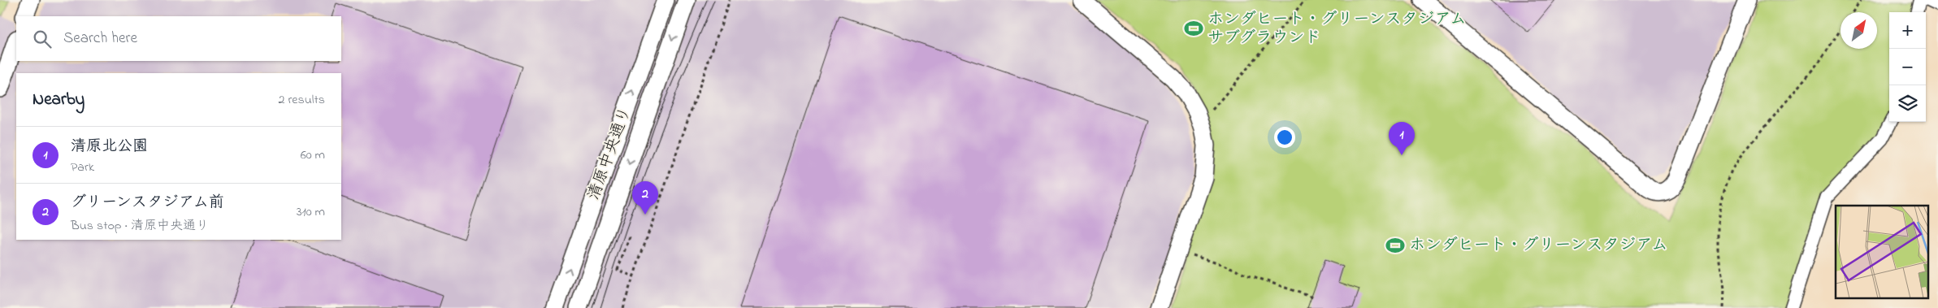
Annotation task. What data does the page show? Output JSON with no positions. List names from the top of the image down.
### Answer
{
  "streets": {
    "street": ["清原中央通り"]
  },
  "places": {
    "sports": ["ホンダヒート・グリーンスタジアム サブグラウンド", "ホンダヒート・グリーンスタジアム"]
  },
  "north": "top right",
  "page": {
    "map_buttons": ["+", "−"],
    "search": "Search here",
    "heading": ["Nearby", "2 results"],
    "pins": ["1", "2"],
    "list": [
      {
        "mark": "1",
        "name": "清原北公園",
        "note": "Park",
        "value": "60 m"
      },
      {
        "mark": "2",
        "name": "グリーンスタジアム前",
        "note": "Bus stop · 清原中央通り",
        "value": "310 m"
      }
    ]
  }
}
